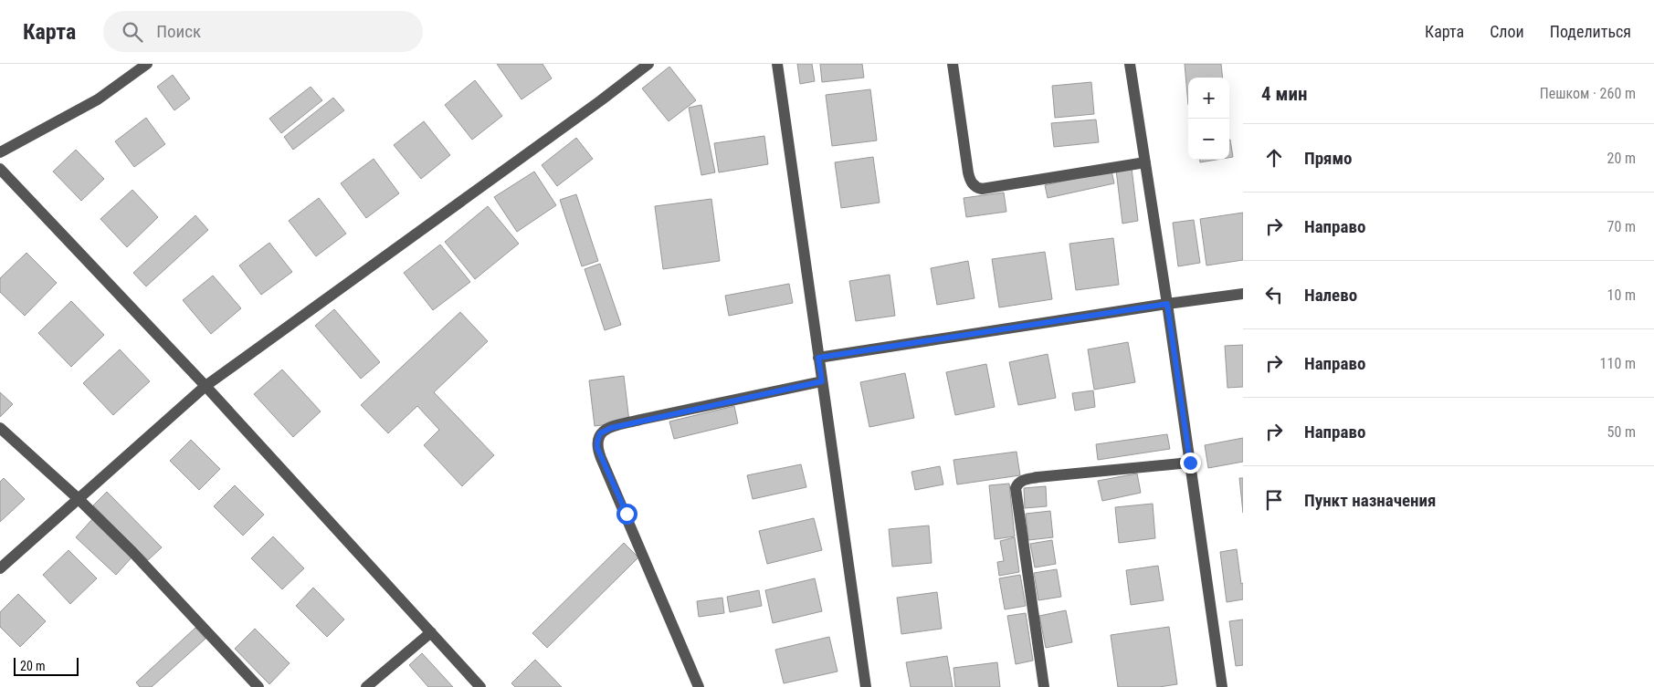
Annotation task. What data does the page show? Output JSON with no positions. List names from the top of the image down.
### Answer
{
  "scale_bar": "20 m",
  "page": {
    "header": "Карта",
    "search": "Поиск",
    "nav": ["Карта", "Слои", "Поделиться"],
    "heading": ["4 мин", "Пешком · 260 m"],
    "map_buttons": ["+", "−"],
    "list": [
      ["Прямо", "20 m"],
      ["Направо", "70 m"],
      ["Налево", "10 m"],
      ["Направо", "110 m"],
      ["Направо", "50 m"],
      "Пункт назначения"
    ],
    "scale": "20 m"
  }
}
